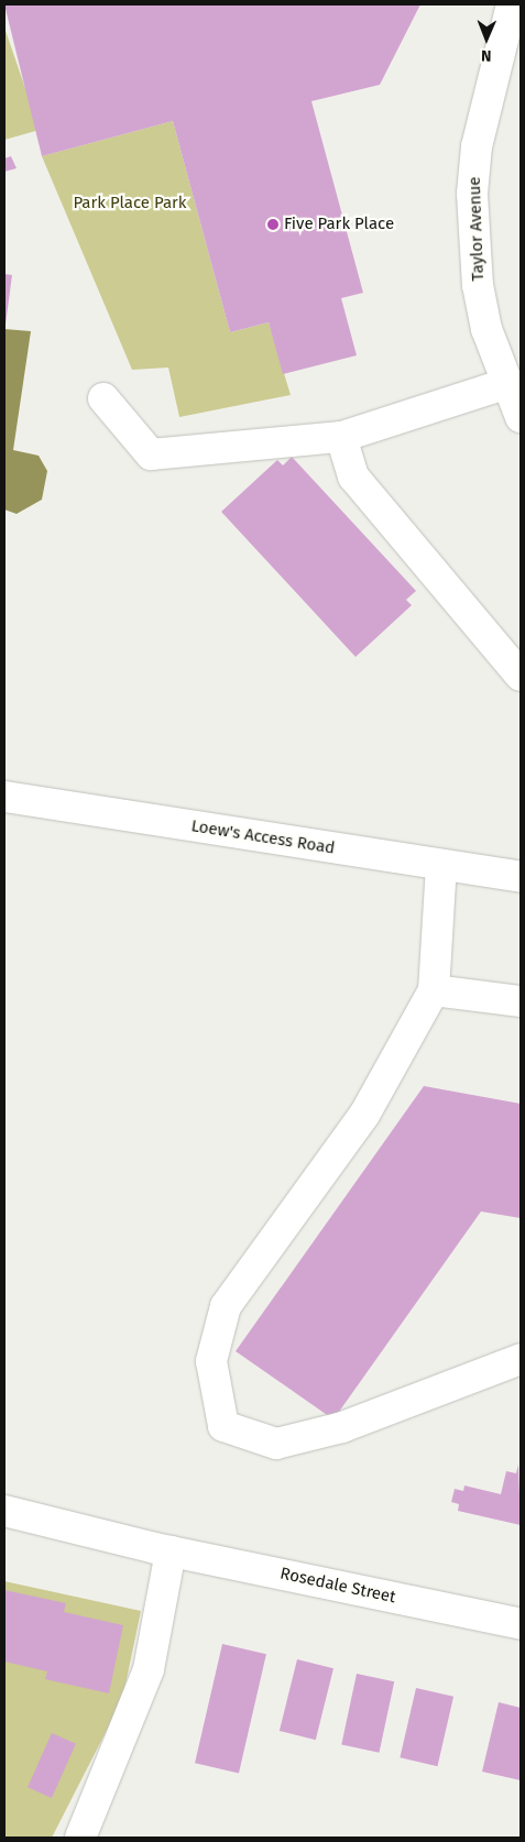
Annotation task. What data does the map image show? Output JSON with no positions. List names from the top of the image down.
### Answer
{
  "streets": {
    "street": ["Taylor Avenue", "Loew's Access Road", "Rosedale Street"]
  },
  "parks": ["Park Place Park"],
  "places": ["Five Park Place"],
  "north": "bottom"
}
